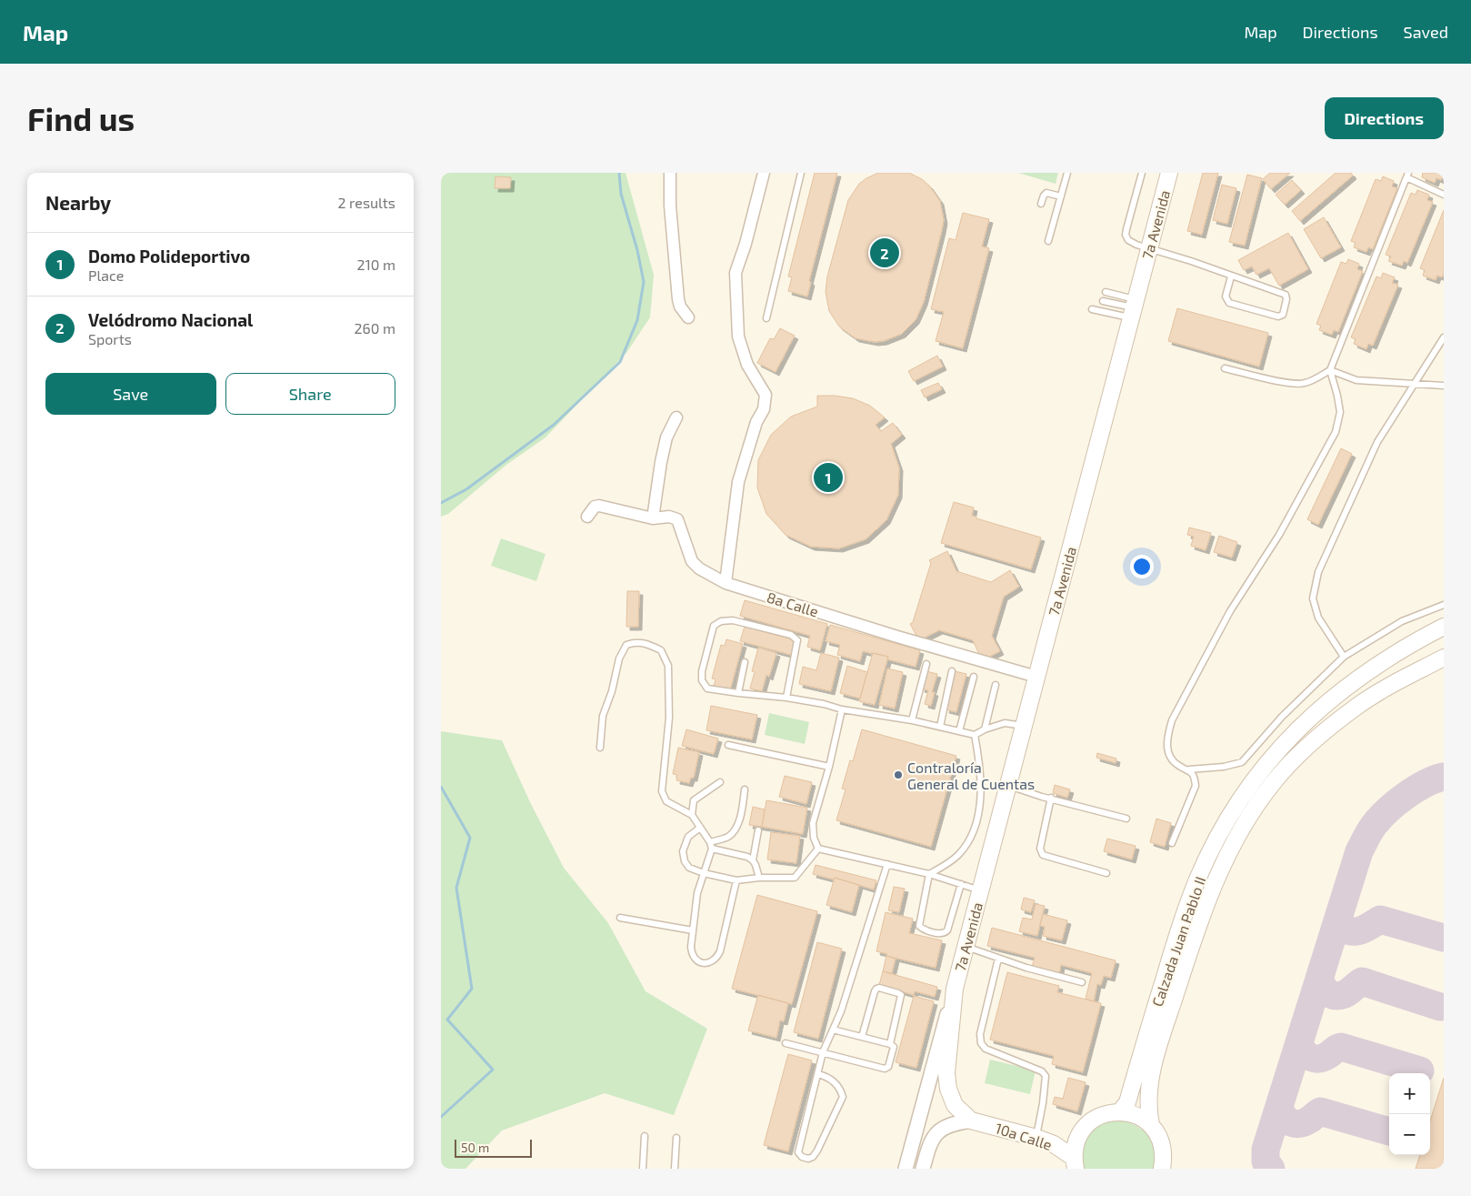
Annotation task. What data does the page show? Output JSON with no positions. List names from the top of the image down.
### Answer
{
  "streets": {
    "main road": ["7a Avenida", "Calzada Juan Pablo II", "10a Calle"],
    "street": ["8a Calle"]
  },
  "crossings": [
    ["7a Avenida", "8a Calle"],
    ["7a Avenida", "10a Calle"]
  ],
  "places": ["Contraloría General de Cuentas"],
  "scale_bar": "50 m",
  "page": {
    "header": "Map",
    "nav": ["Map", "Directions", "Saved"],
    "buttons": [
      "Directions",
      ["Save", "Share"]
    ],
    "title": "Find us",
    "heading": ["Nearby", "2 results"],
    "list": [
      {
        "mark": "1",
        "name": "Domo Polideportivo",
        "note": "Place",
        "value": "210 m"
      },
      {
        "mark": "2",
        "name": "Velódromo Nacional",
        "note": "Sports",
        "value": "260 m"
      }
    ],
    "pins": ["2", "1"],
    "map_buttons": ["+", "−"],
    "scale": "50 m"
  }
}
